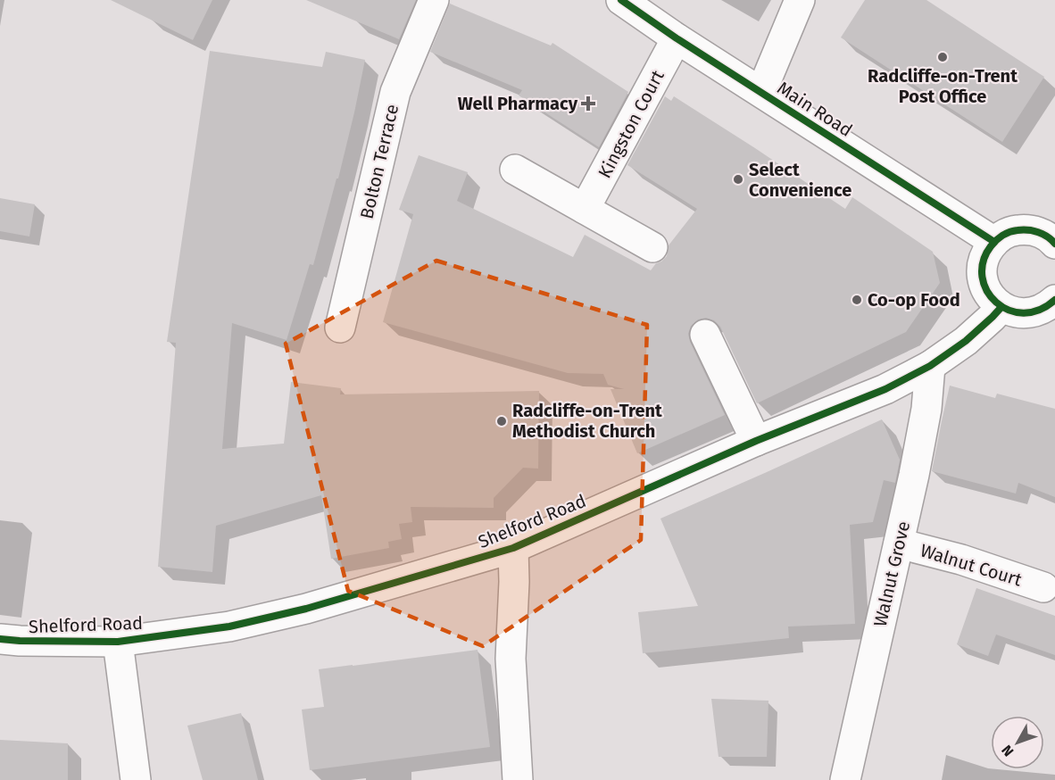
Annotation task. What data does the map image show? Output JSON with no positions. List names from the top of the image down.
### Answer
{
  "streets": {
    "street": [
      "Main Road",
      "Kingston Court",
      "Bolton Terrace",
      "Shelford Road",
      "Walnut Court",
      "Walnut Grove"
    ]
  },
  "crossings": [
    ["Main Road", "Kingston Court"],
    ["Shelford Road", "Walnut Grove"],
    ["Walnut Court", "Walnut Grove"]
  ],
  "places": {
    "other": [
      "Radcliffe-on-Trent Post Office",
      "Select Convenience",
      "Co-op Food",
      "Radcliffe-on-Trent Methodist Church"
    ],
    "health": ["Well Pharmacy"]
  },
  "north": "bottom left"
}
